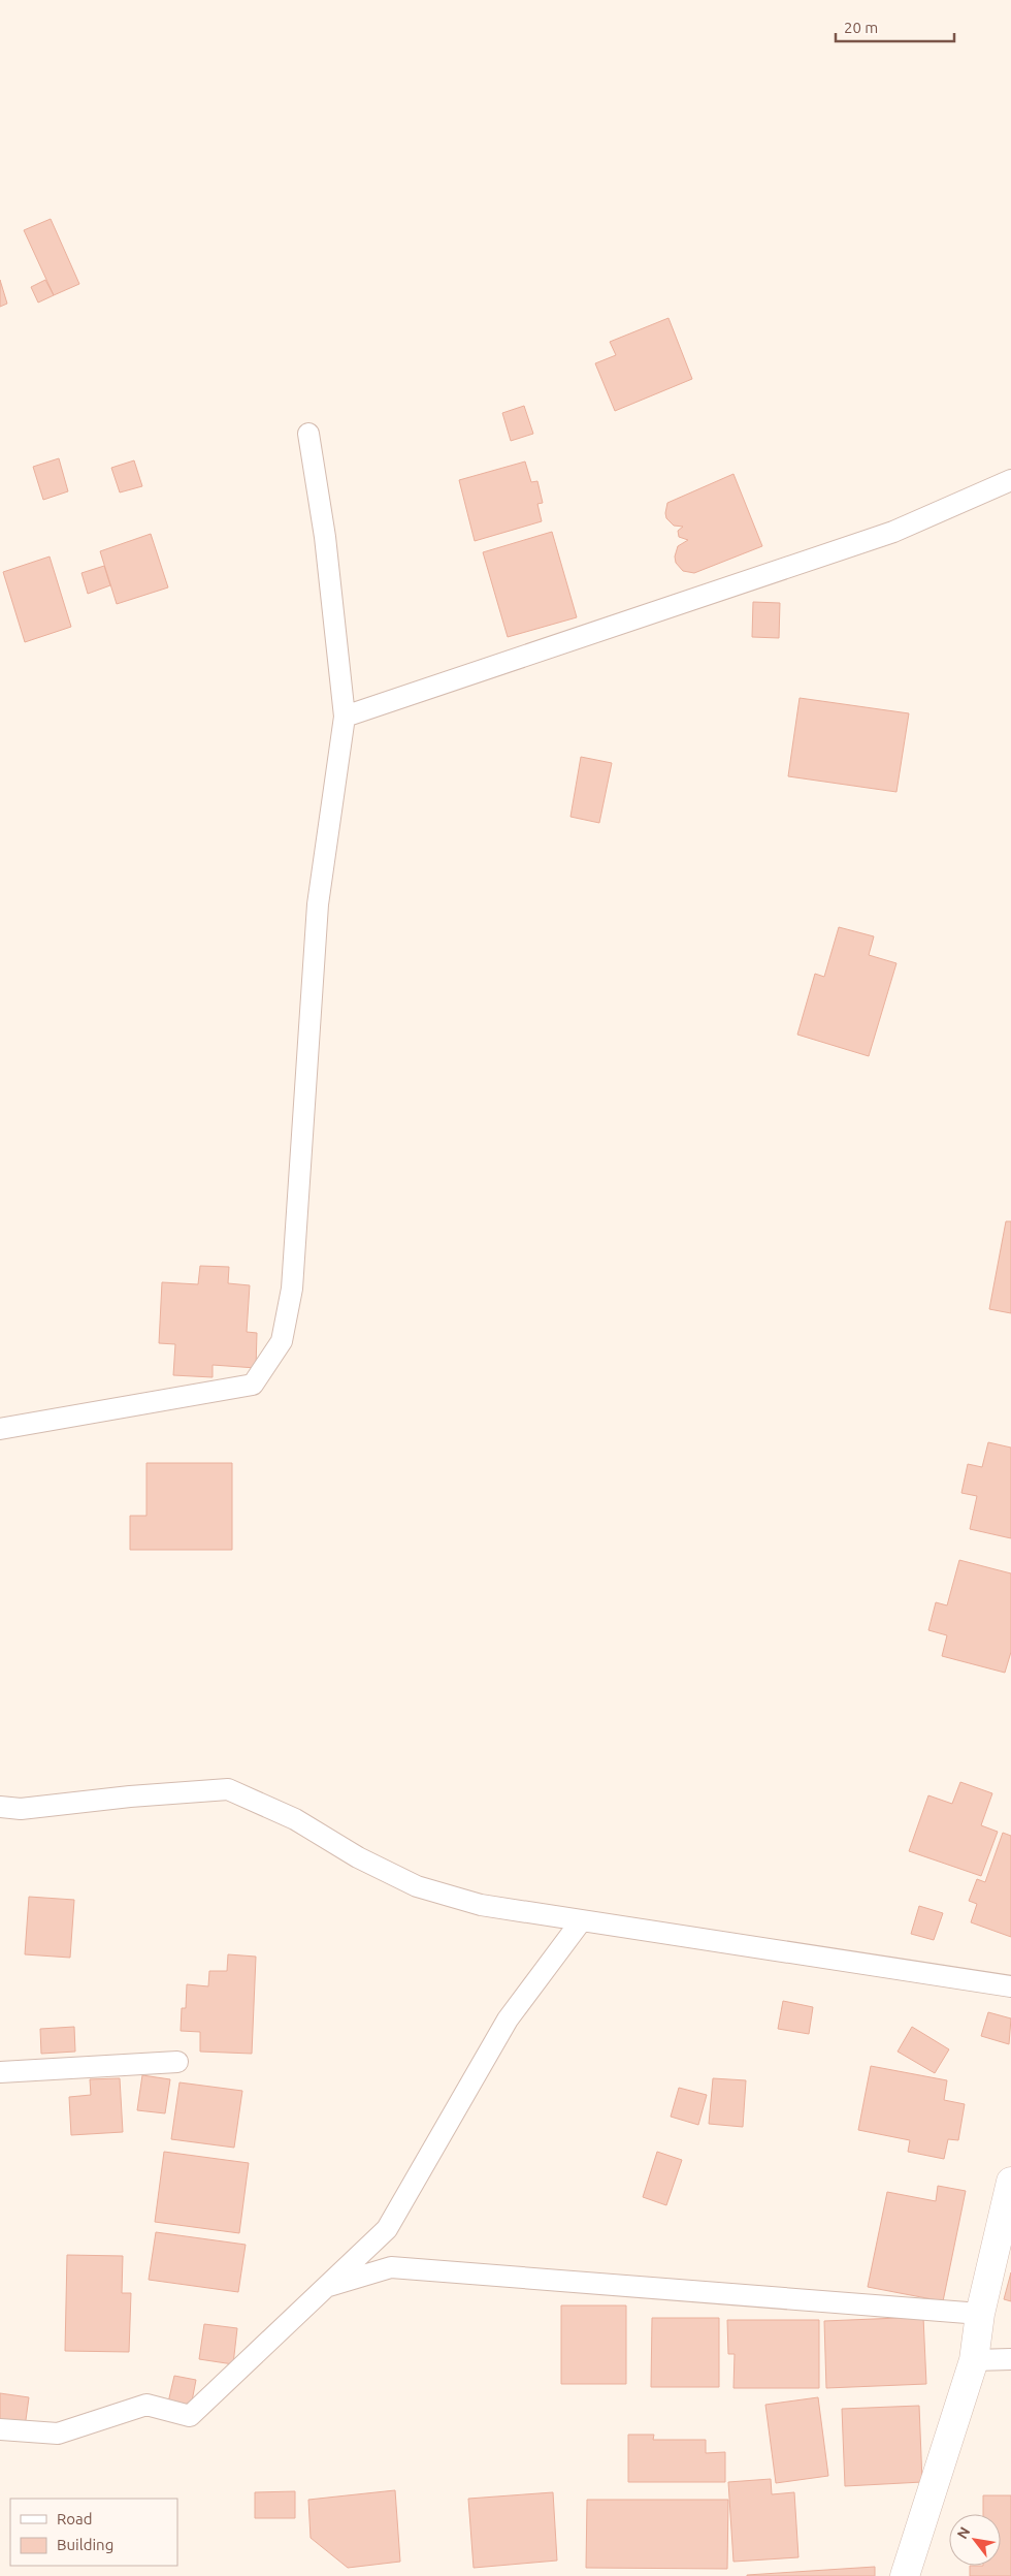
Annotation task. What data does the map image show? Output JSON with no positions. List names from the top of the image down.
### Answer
{
  "legend": ["Road", "Building"],
  "scale_bar": "20 m",
  "north": "top left"
}
